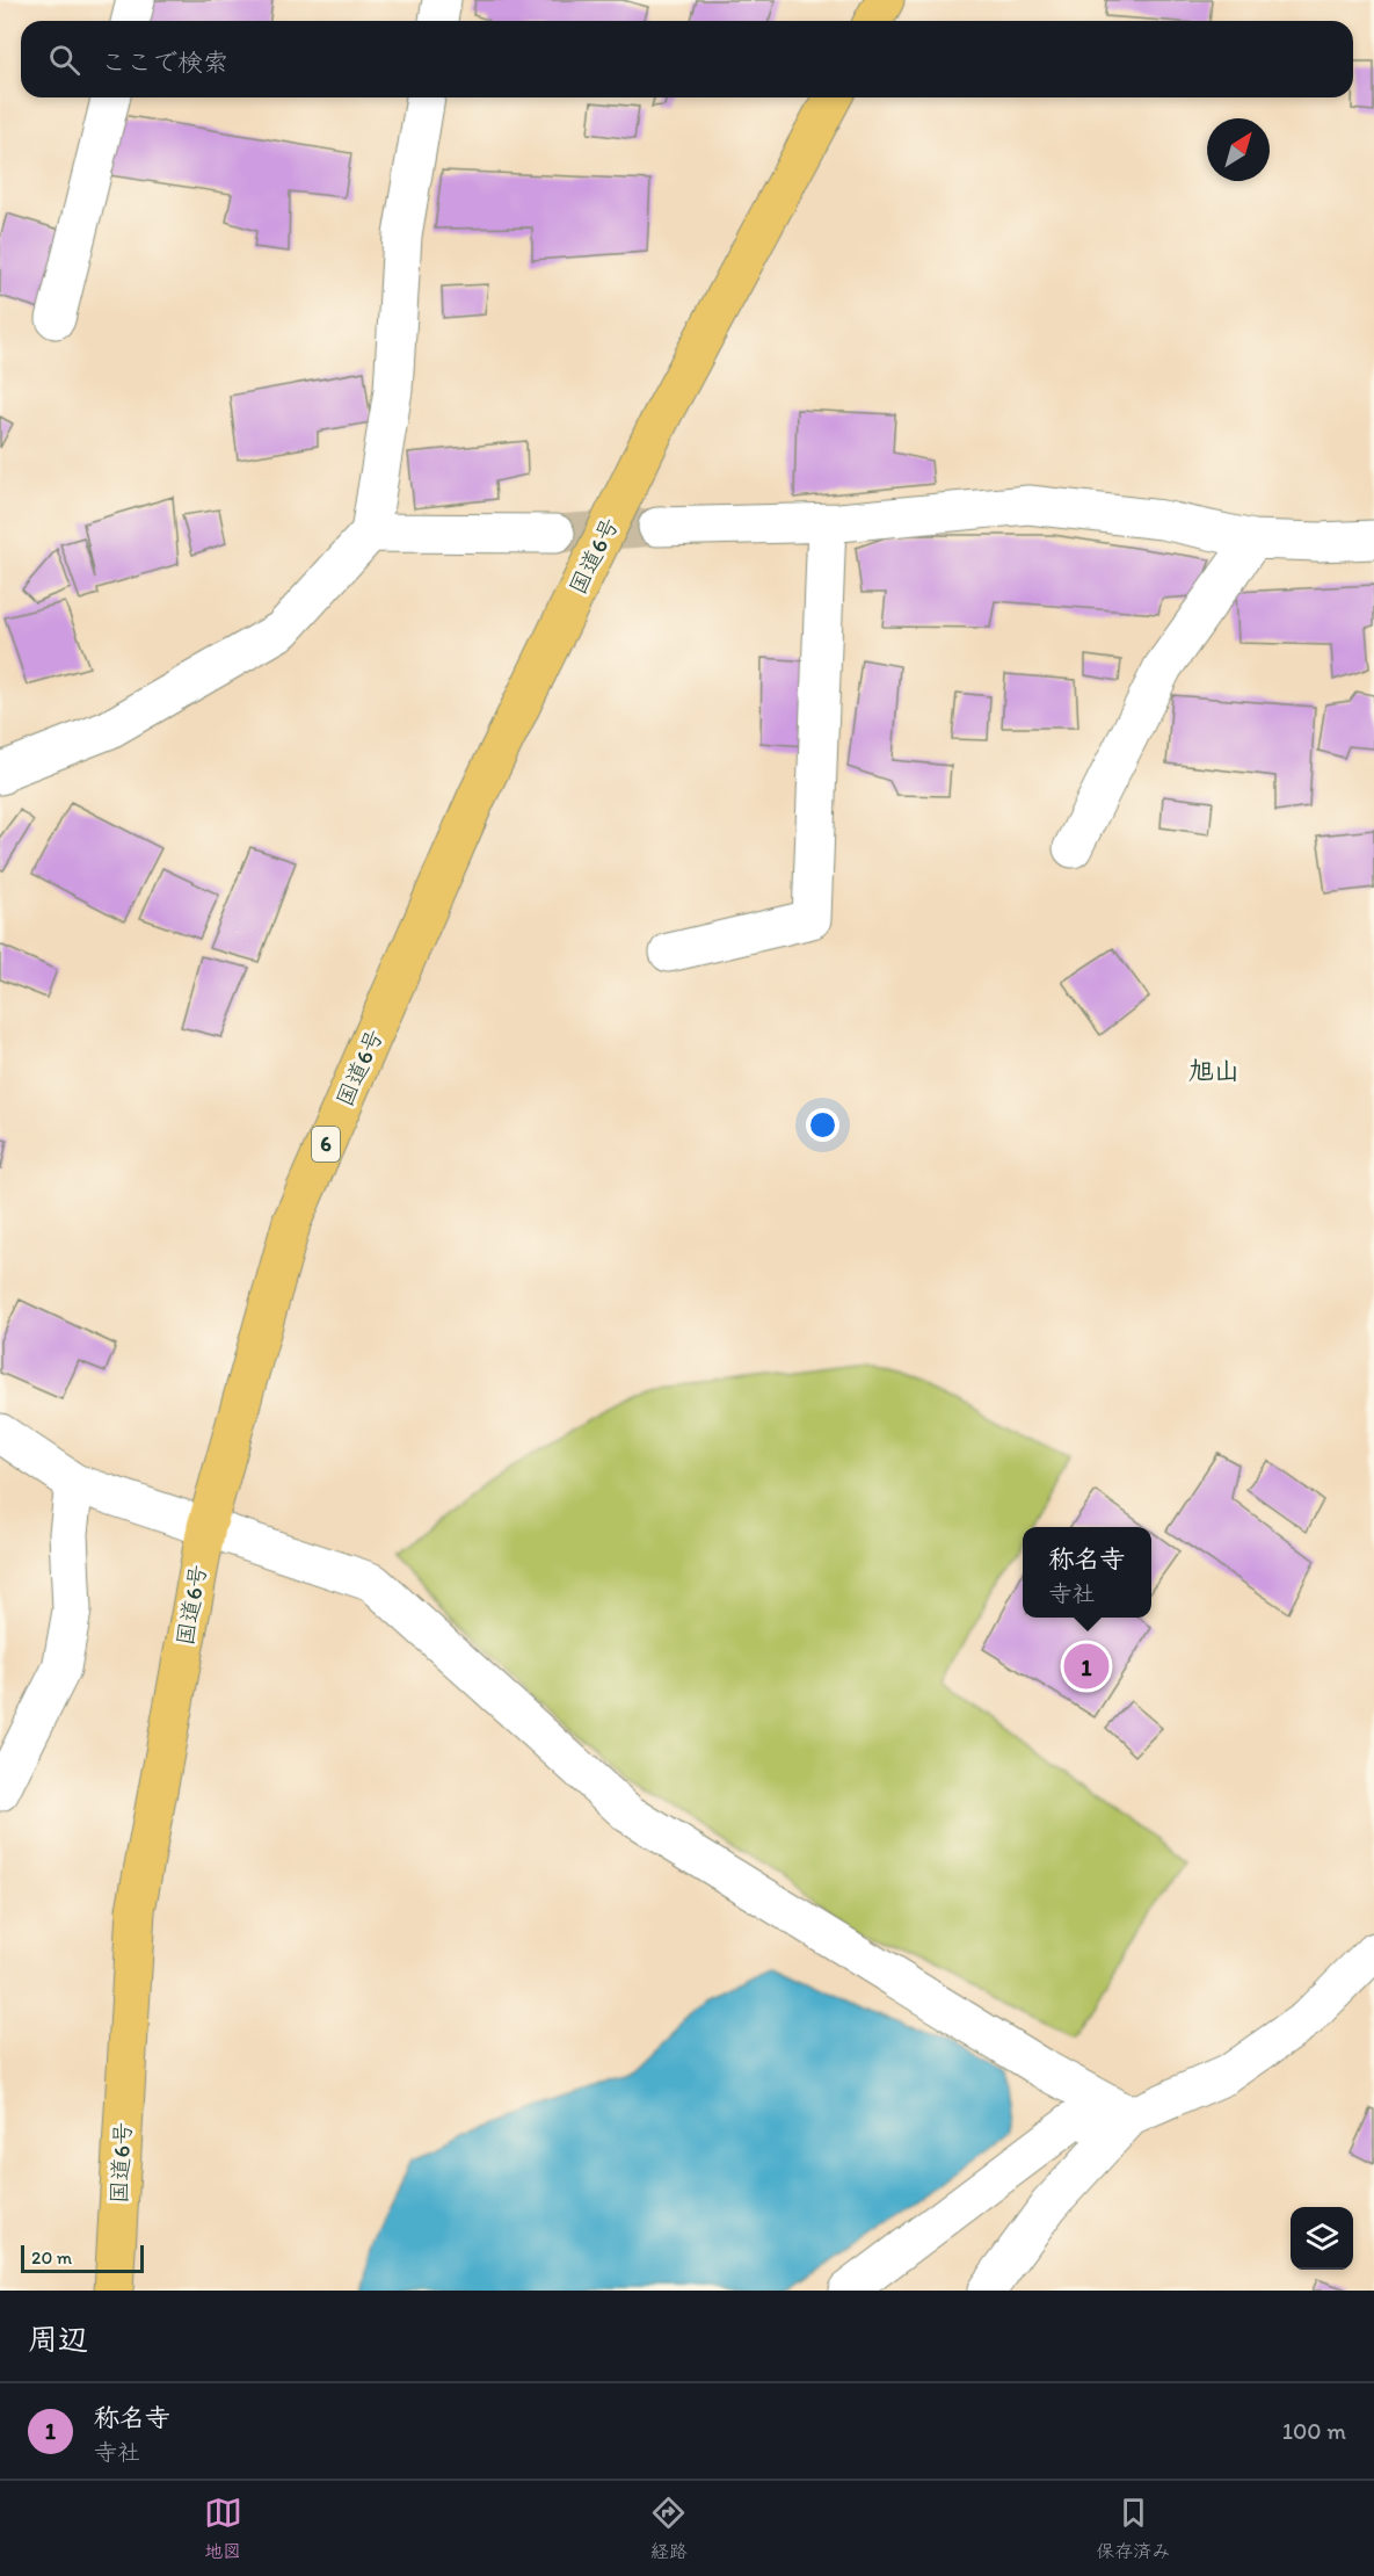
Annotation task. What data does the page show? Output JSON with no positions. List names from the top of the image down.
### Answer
{
  "streets": {
    "highway": ["国道6号", "6"]
  },
  "districts": ["旭山"],
  "scale_bar": "20 m",
  "north": "top right",
  "page": {
    "search": "ここで検索",
    "popup": ["称名寺", "寺社"],
    "pins": "1",
    "scale": "20 m",
    "heading": "周辺",
    "list": [
      {
        "mark": "1",
        "name": "称名寺",
        "note": "寺社",
        "value": "100 m"
      }
    ],
    "nav": ["地図", "経路", "保存済み"]
  }
}
